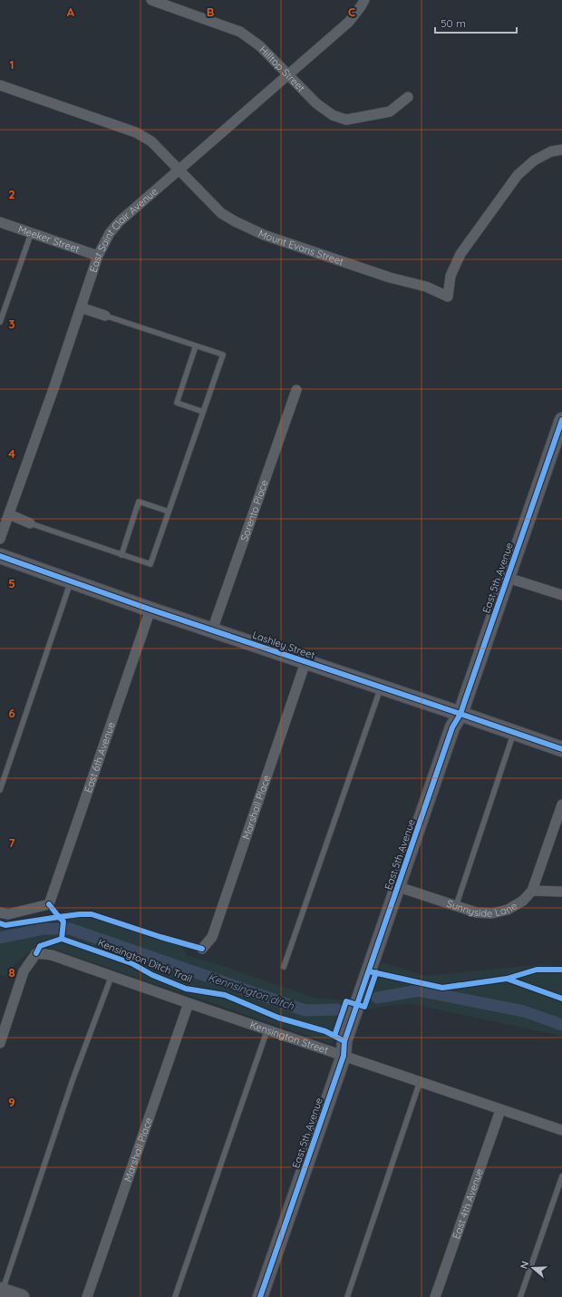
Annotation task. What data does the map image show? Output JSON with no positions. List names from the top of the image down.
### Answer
{
  "streets": {
    "street": [
      "Hilltop Street",
      "East Saint Clair Avenue",
      "Meeker Street",
      "Mount Evans Street",
      "Sorento Place",
      "East 5th Avenue",
      "Lashley Street",
      "East 6th Avenue",
      "Marshall Place",
      "Sunnyside Lane",
      "Kensington Street",
      "East 4th Avenue"
    ],
    "cycle path": ["Kensington Ditch Trail"]
  },
  "crossings": [
    ["Hilltop Street", "East Saint Clair Avenue"],
    ["East Saint Clair Avenue", "Meeker Street"],
    ["East Saint Clair Avenue", "Mount Evans Street"],
    ["Sorento Place", "Lashley Street"],
    ["East 5th Avenue", "Lashley Street"],
    ["East 5th Avenue", "Sunnyside Lane"],
    ["East 5th Avenue", "Kensington Street"],
    ["Lashley Street", "East 6th Avenue"],
    ["Lashley Street", "Marshall Place"],
    ["Marshall Place", "Kensington Street"],
    ["Kensington Street", "East 4th Avenue"]
  ],
  "water": ["Kennsington ditch"],
  "scale_bar": "50 m",
  "north": "left",
  "grid": {
    "columns": ["A", "B", "C"],
    "rows": [
      "1",
      "2",
      "3",
      "4",
      "5",
      "6",
      "7",
      "8",
      "9"
    ]
  }
}
